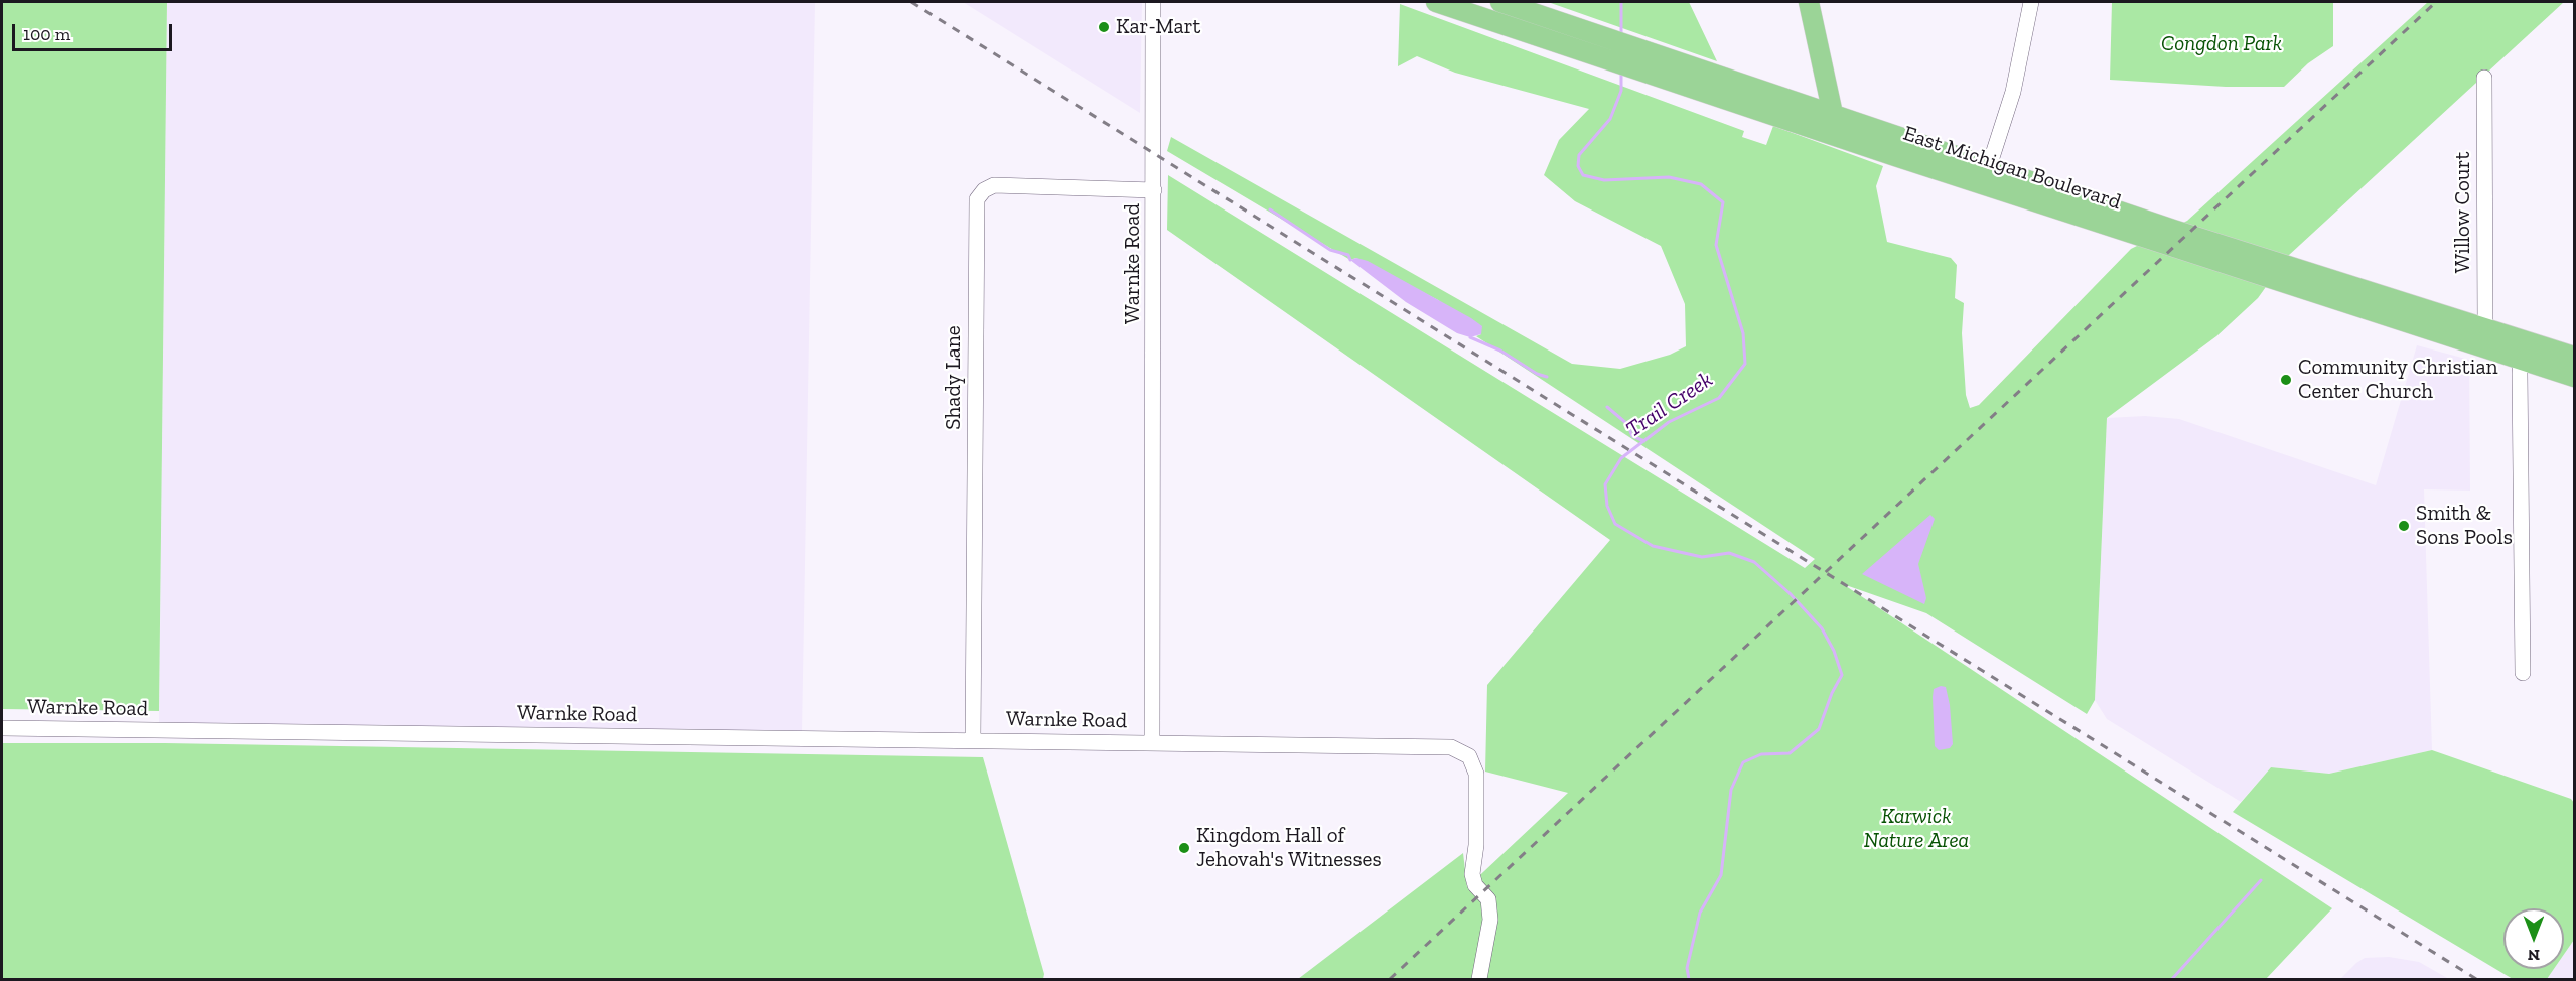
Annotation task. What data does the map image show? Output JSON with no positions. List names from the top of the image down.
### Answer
{
  "streets": {
    "main road": ["East Michigan Boulevard"],
    "street": ["Willow Court", "Warnke Road", "Shady Lane"]
  },
  "crossings": [
    ["East Michigan Boulevard", "Willow Court"],
    ["Warnke Road", "Shady Lane"]
  ],
  "water": ["Trail Creek"],
  "parks": ["Congdon Park", "Karwick Nature Area"],
  "places": [
    "Kar-Mart",
    "Community Christian Center Church",
    "Smith & Sons Pools",
    "Kingdom Hall of Jehovah's Witnesses"
  ],
  "scale_bar": "100 m",
  "north": "bottom"
}
